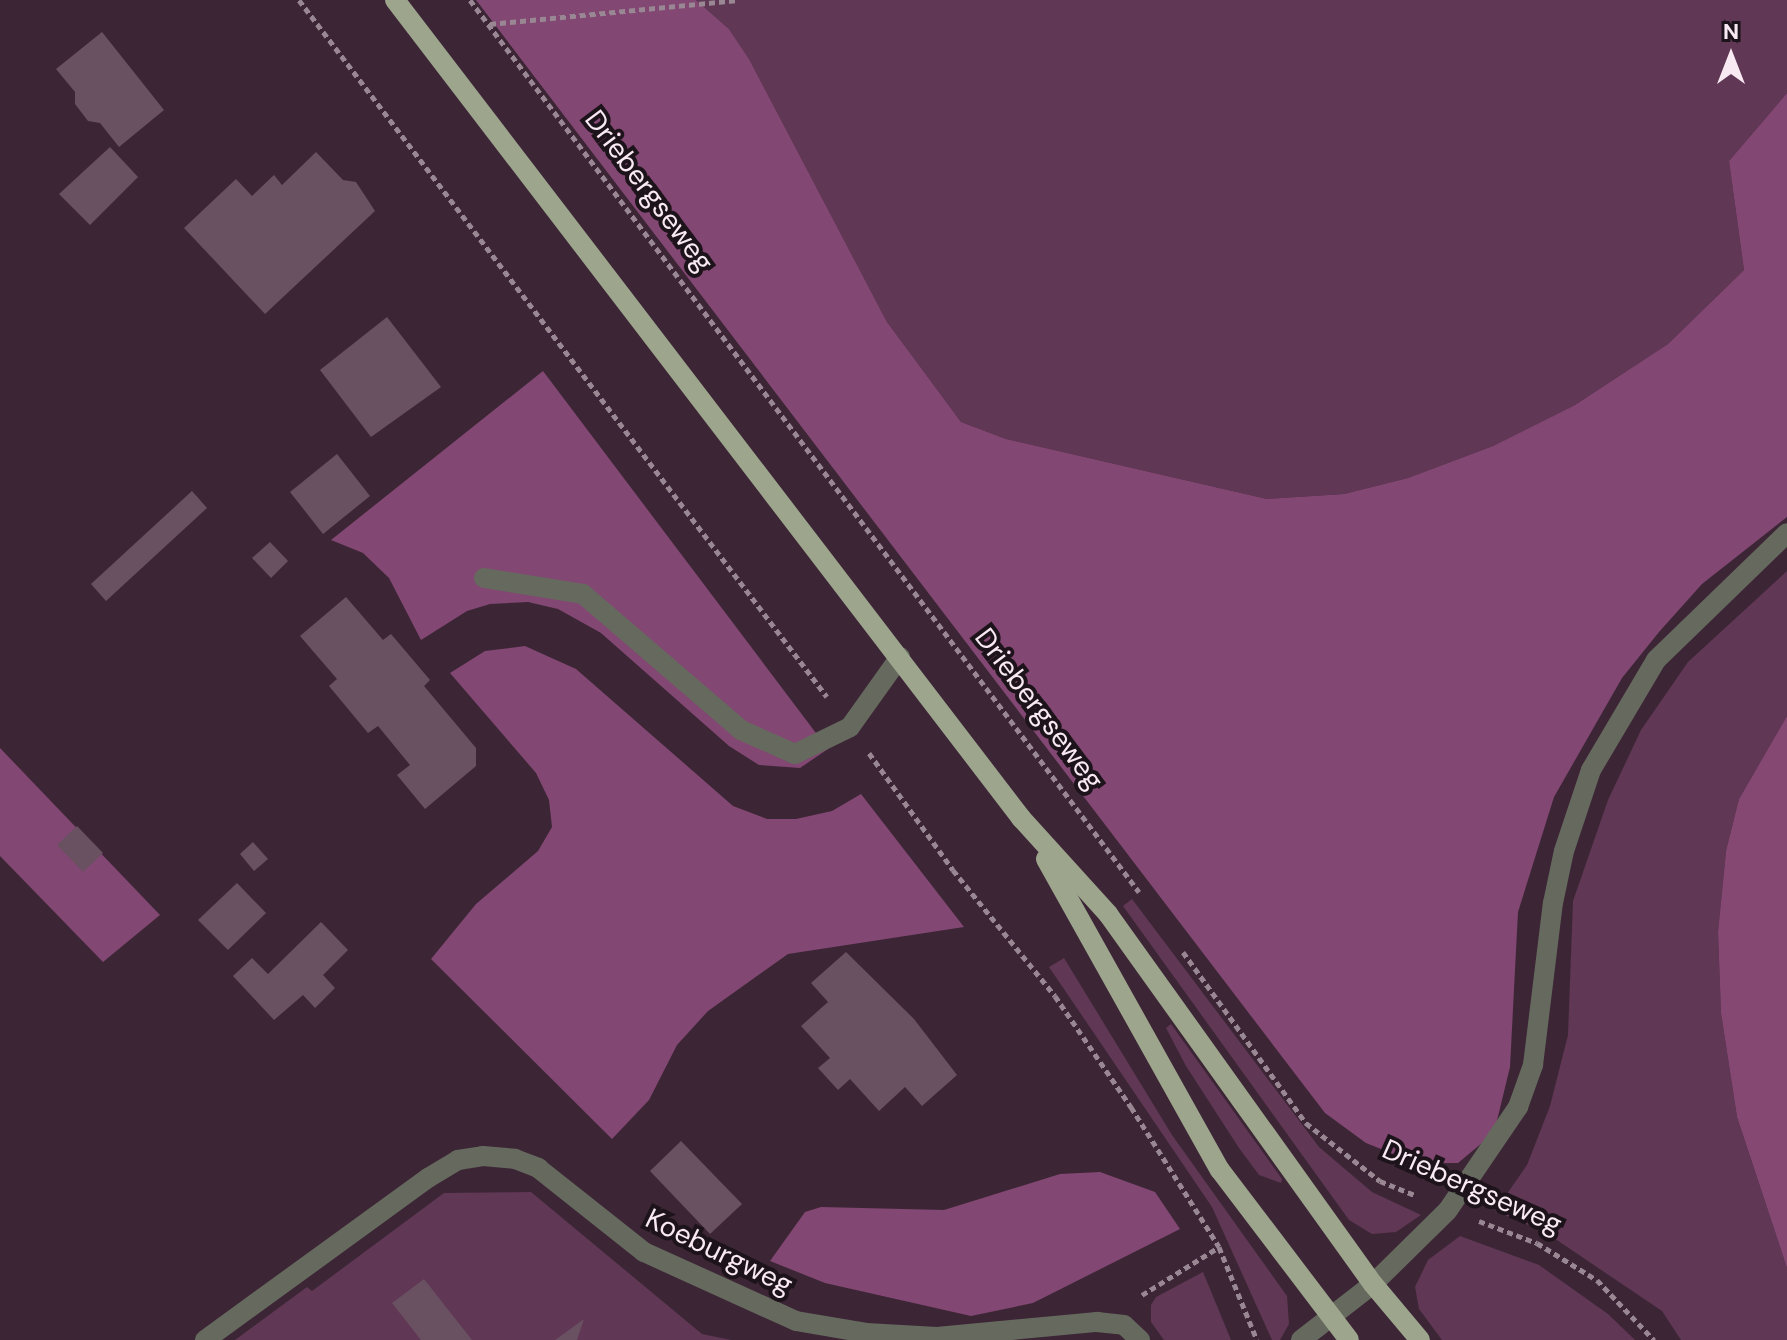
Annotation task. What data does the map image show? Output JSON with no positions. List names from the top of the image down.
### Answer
{
  "streets": {
    "street": ["Koeburgweg"],
    "path": ["Driebergseweg"]
  },
  "north": "top"
}
